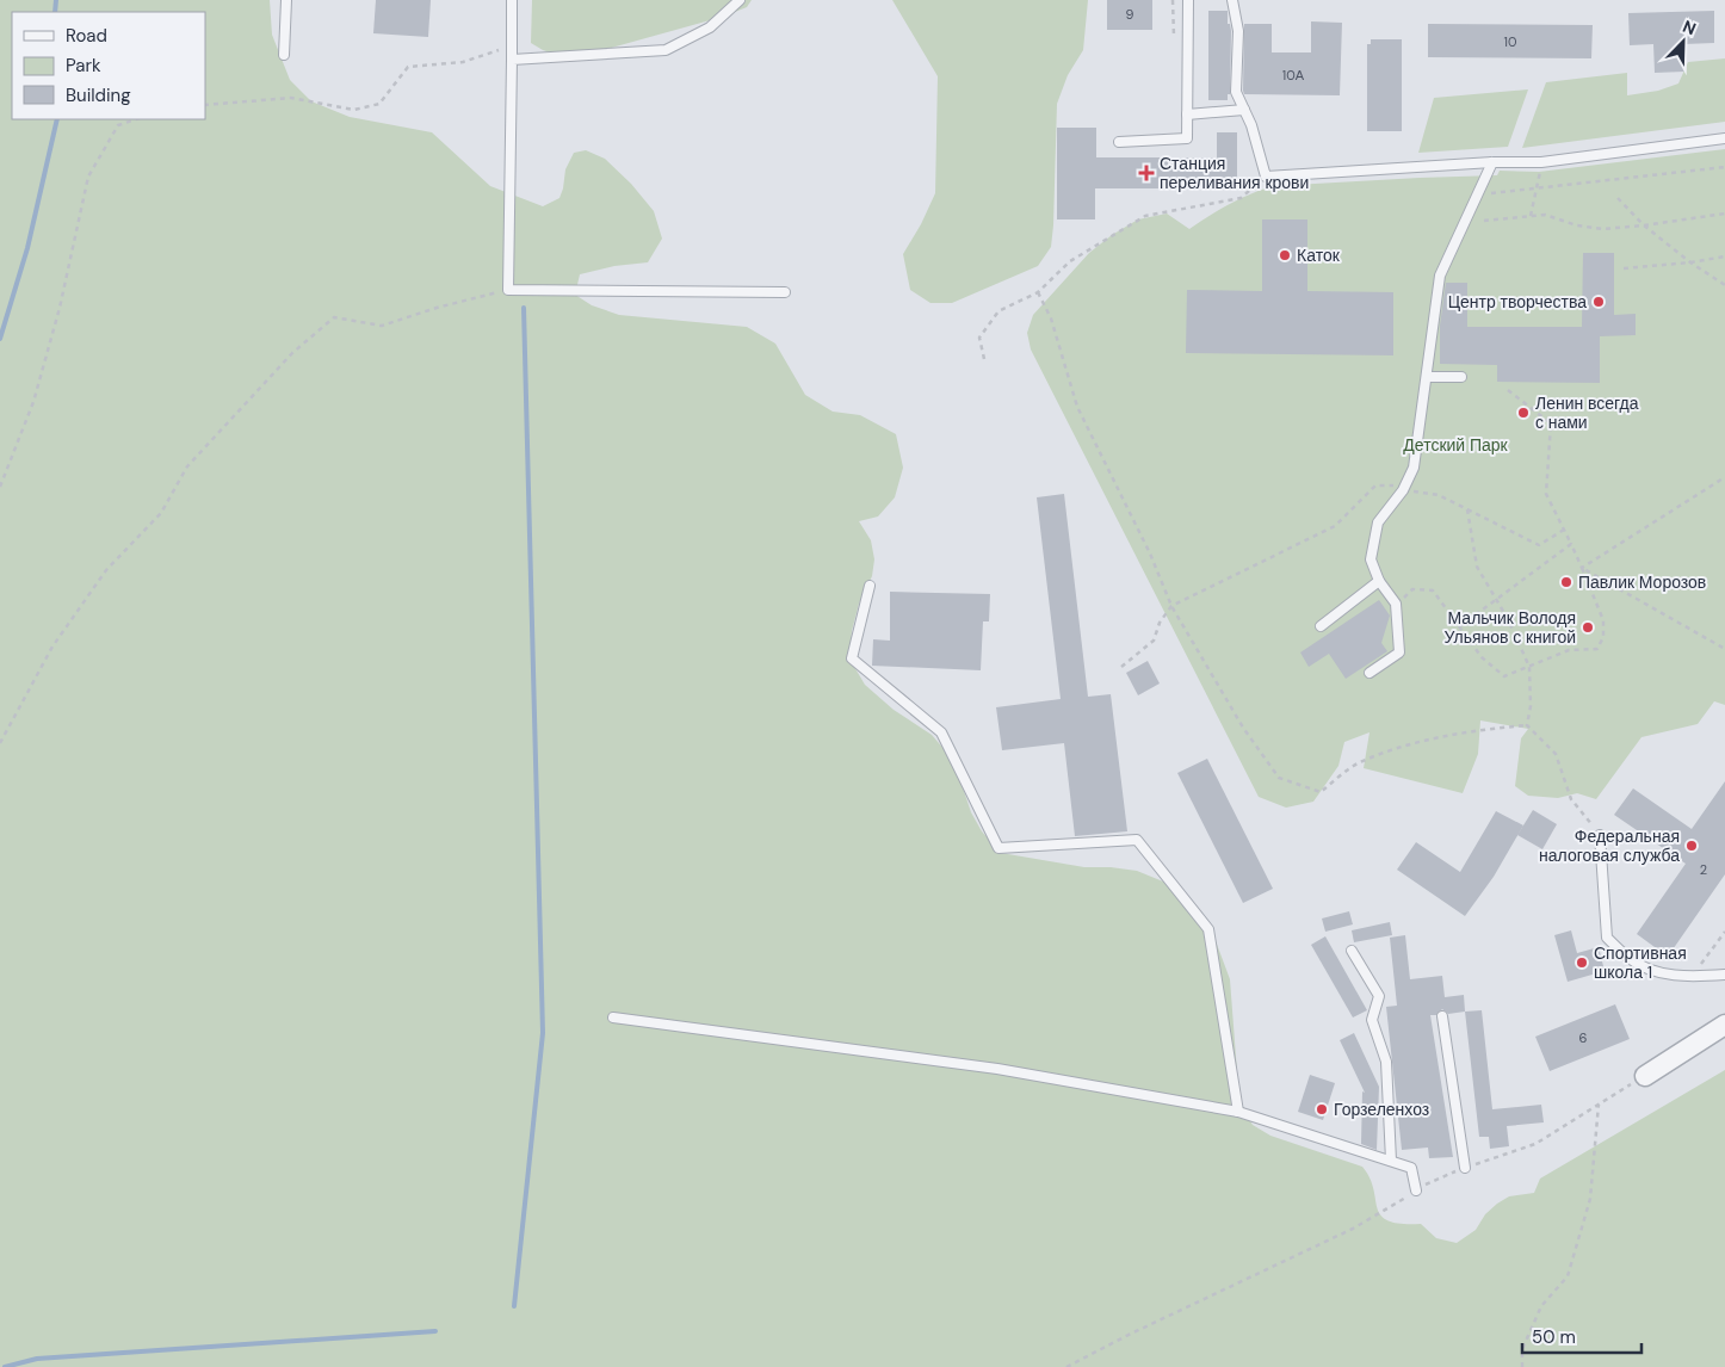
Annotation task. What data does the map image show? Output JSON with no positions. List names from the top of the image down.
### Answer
{
  "parks": ["Детский Парк"],
  "places": {
    "health": ["Станция переливания крови"],
    "other": [
      "Каток",
      "Центр творчества",
      "Ленин всегда с нами",
      "Павлик Морозов",
      "Мальчик Володя Ульянов с книгой",
      "Федеральная налоговая служба",
      "Спортивная школа 1",
      "Горзеленхоз"
    ]
  },
  "house_numbers": [
    "9",
    "10",
    "10А",
    "2",
    "6"
  ],
  "legend": ["Road", "Park", "Building"],
  "scale_bar": "50 m",
  "north": "top right"
}
